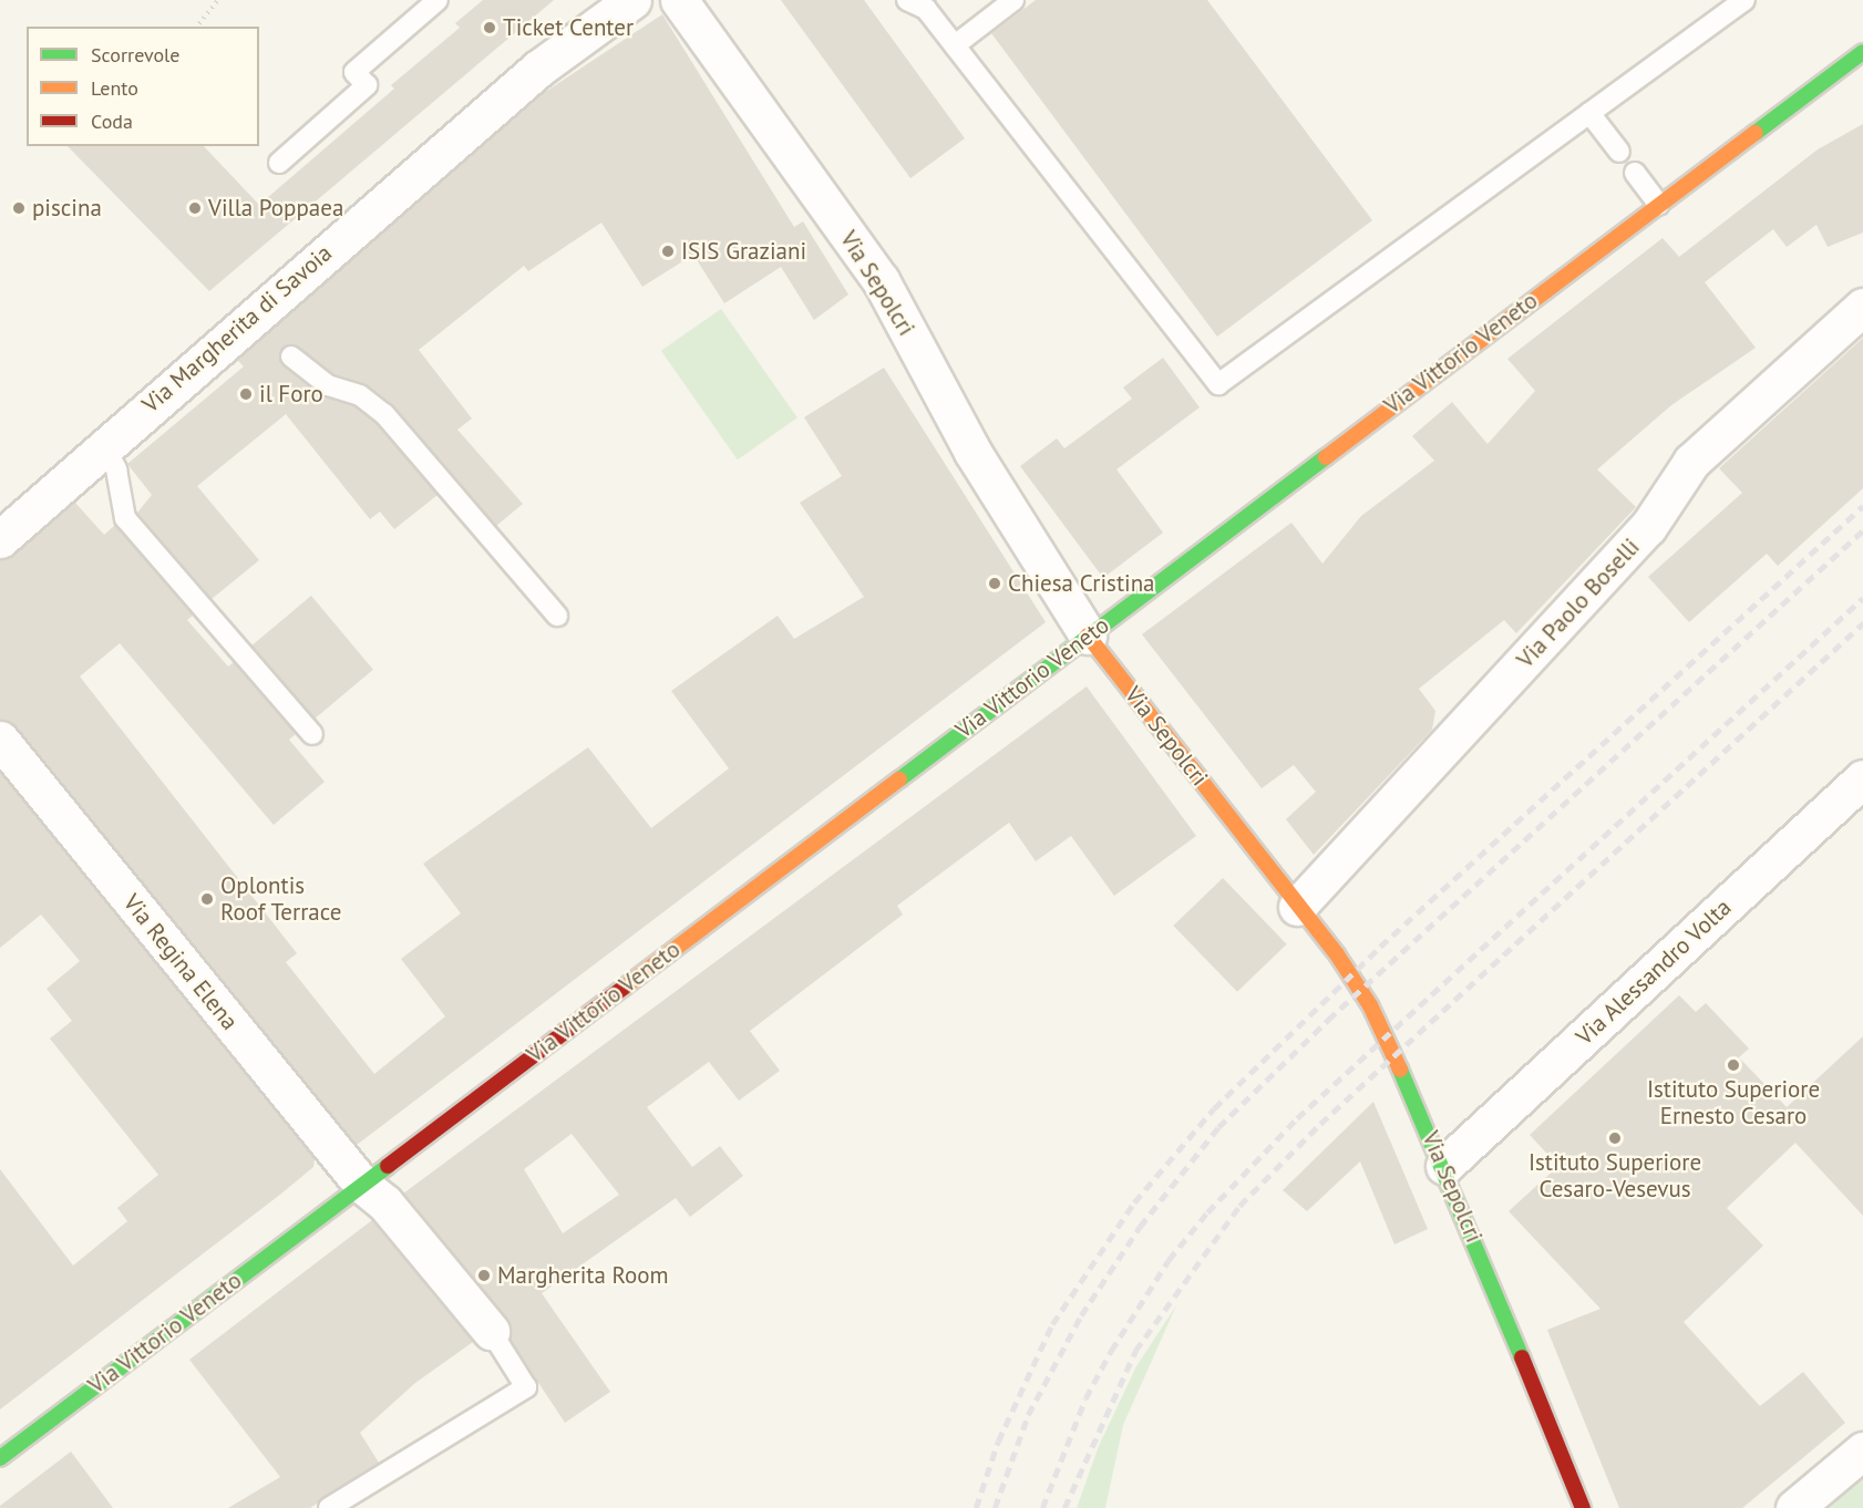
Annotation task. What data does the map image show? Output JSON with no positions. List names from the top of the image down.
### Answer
{
  "streets": {
    "main road": ["Via Sepolcri", "Via Vittorio Veneto"],
    "street": [
      "Via Margherita di Savoia",
      "Via Paolo Boselli",
      "Via Regina Elena",
      "Via Alessandro Volta"
    ]
  },
  "crossings": [
    ["Via Sepolcri", "Via Vittorio Veneto"],
    ["Via Sepolcri", "Via Paolo Boselli"],
    ["Via Sepolcri", "Via Alessandro Volta"],
    ["Via Vittorio Veneto", "Via Regina Elena"]
  ],
  "places": [
    "Ticket Center",
    "piscina",
    "Villa Poppaea",
    "ISIS Graziani",
    "il Foro",
    "Chiesa Cristina",
    "Oplontis Roof Terrace",
    "Istituto Superiore Ernesto Cesaro",
    "Istituto Superiore Cesaro-Vesevus",
    "Margherita Room"
  ],
  "legend": ["Scorrevole", "Lento", "Coda"]
}
